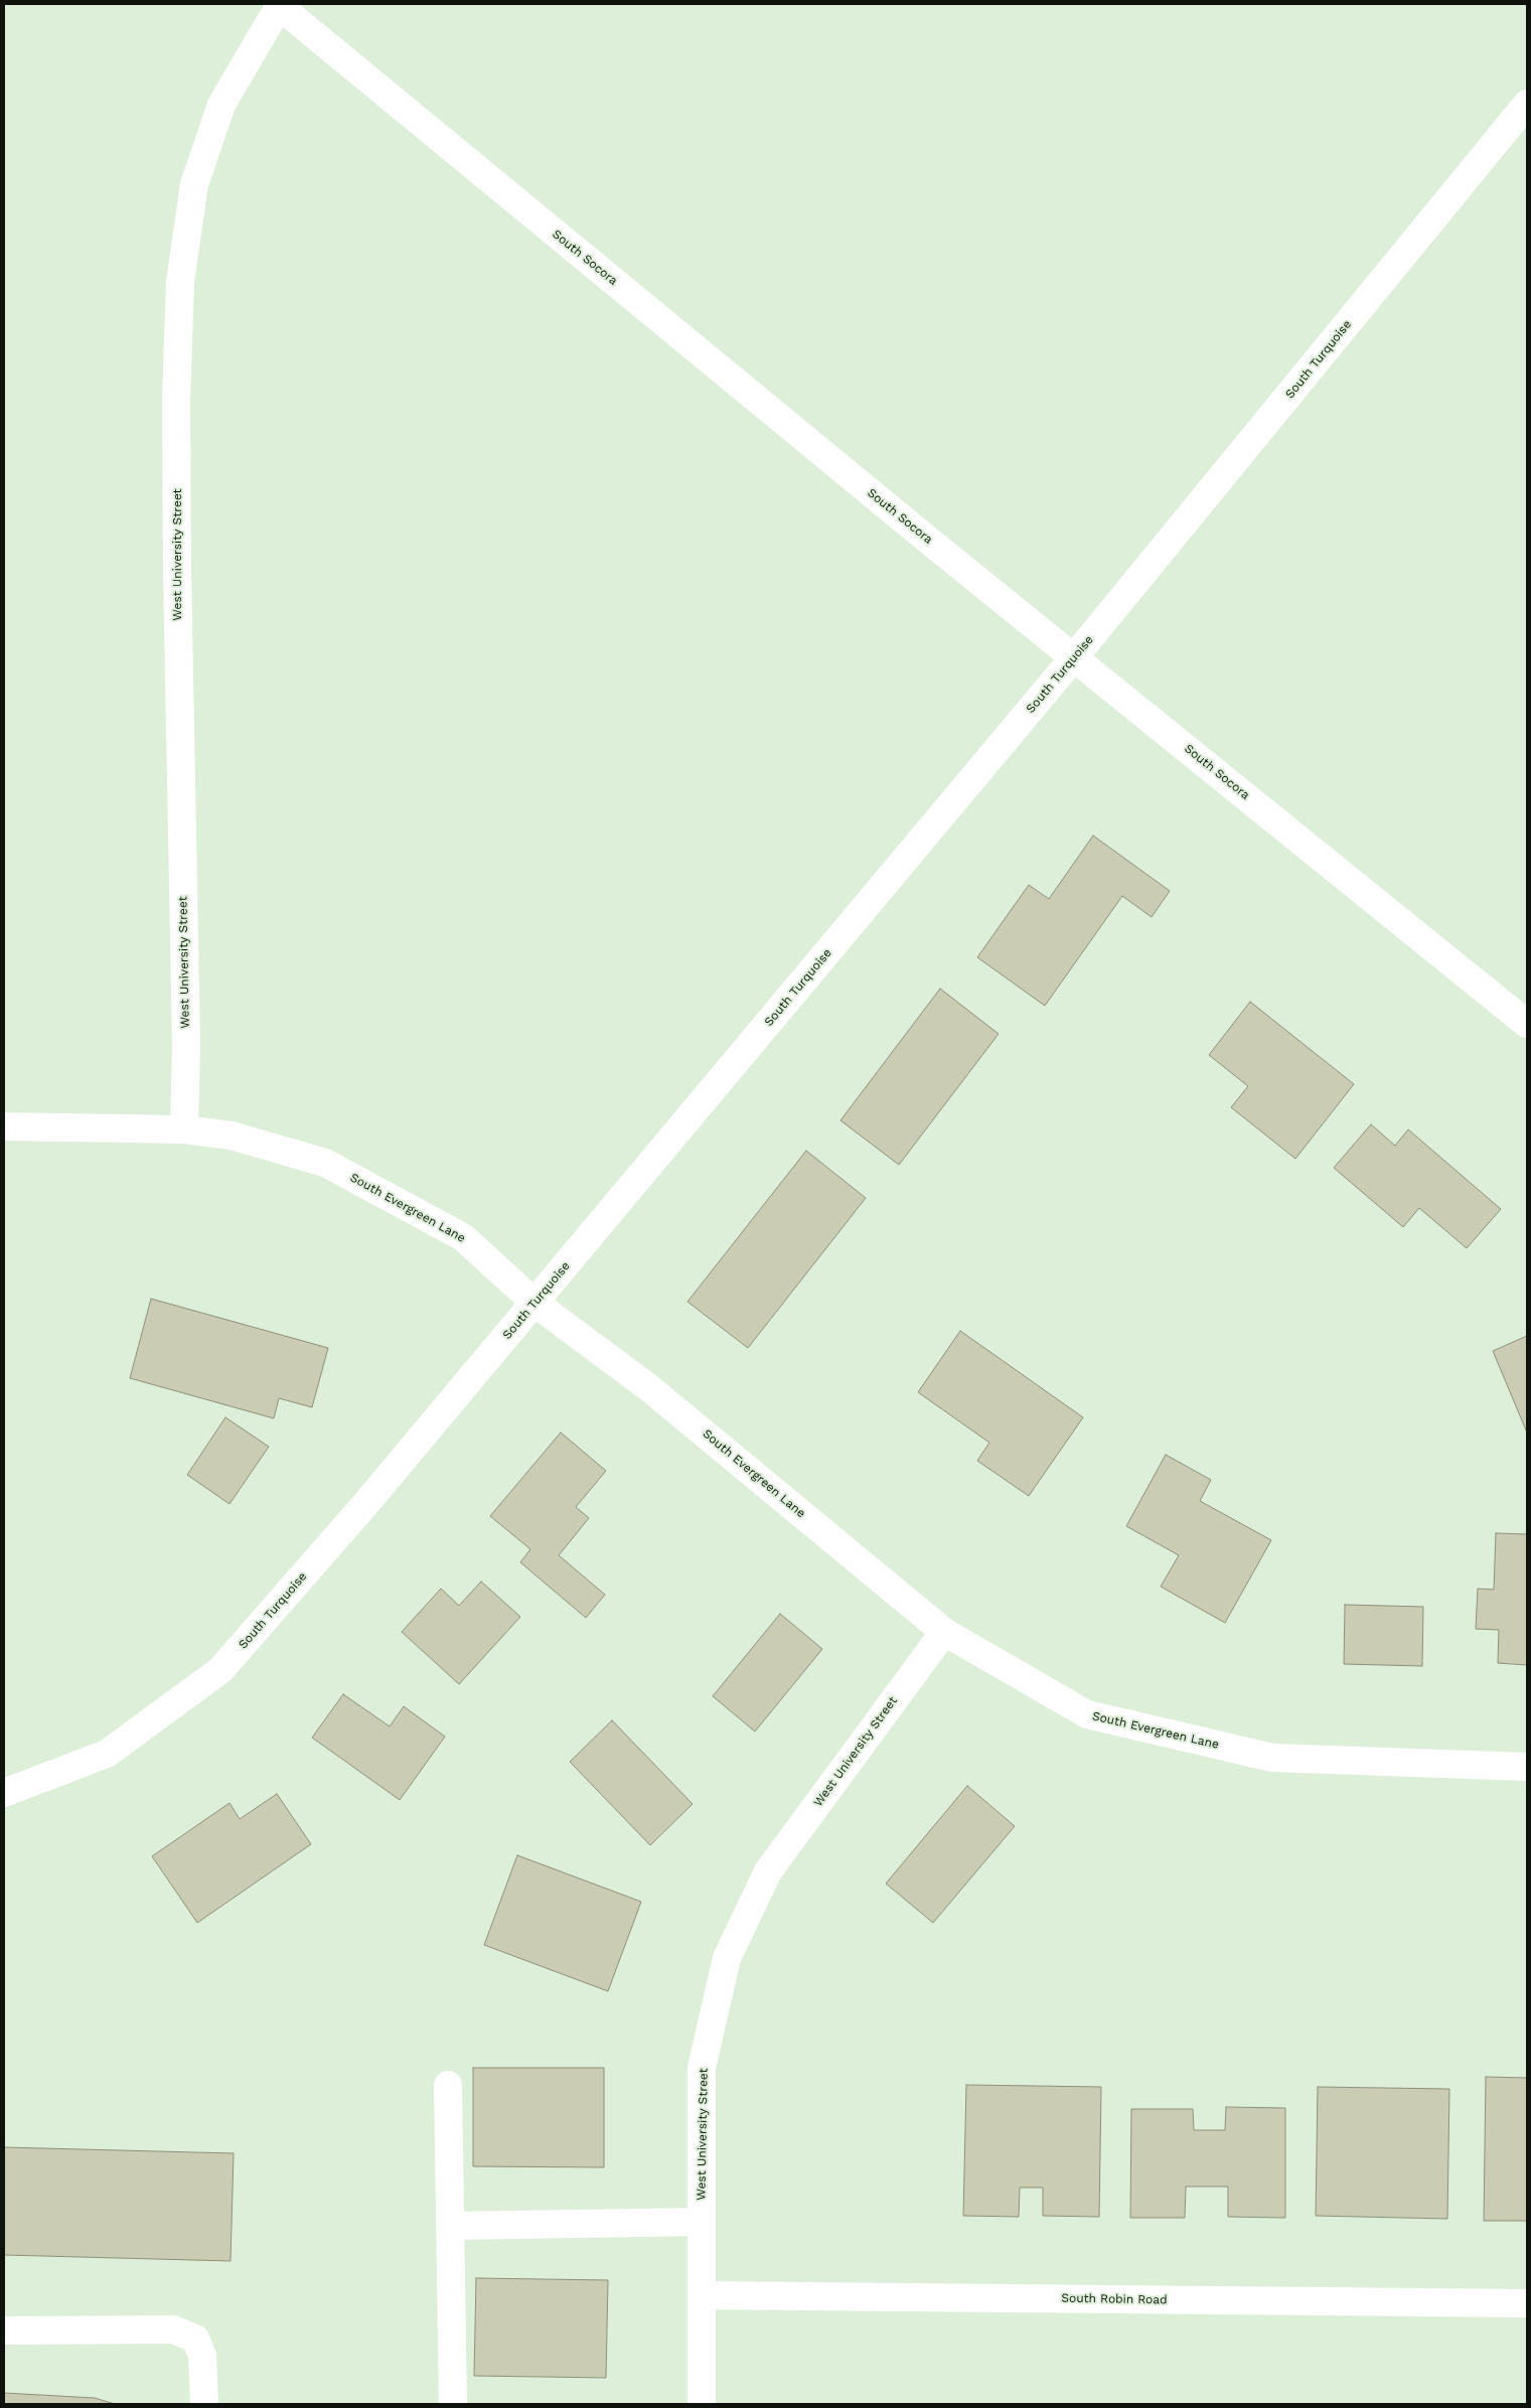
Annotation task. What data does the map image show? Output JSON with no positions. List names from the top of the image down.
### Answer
{
  "streets": {
    "street": [
      "South Socora",
      "South Turquoise",
      "West University Street",
      "South Evergreen Lane",
      "South Robin Road"
    ]
  },
  "crossings": [
    ["South Socora", "South Turquoise"],
    ["South Socora", "West University Street"],
    ["South Turquoise", "South Evergreen Lane"],
    ["West University Street", "South Evergreen Lane"],
    ["West University Street", "South Robin Road"]
  ]
}
